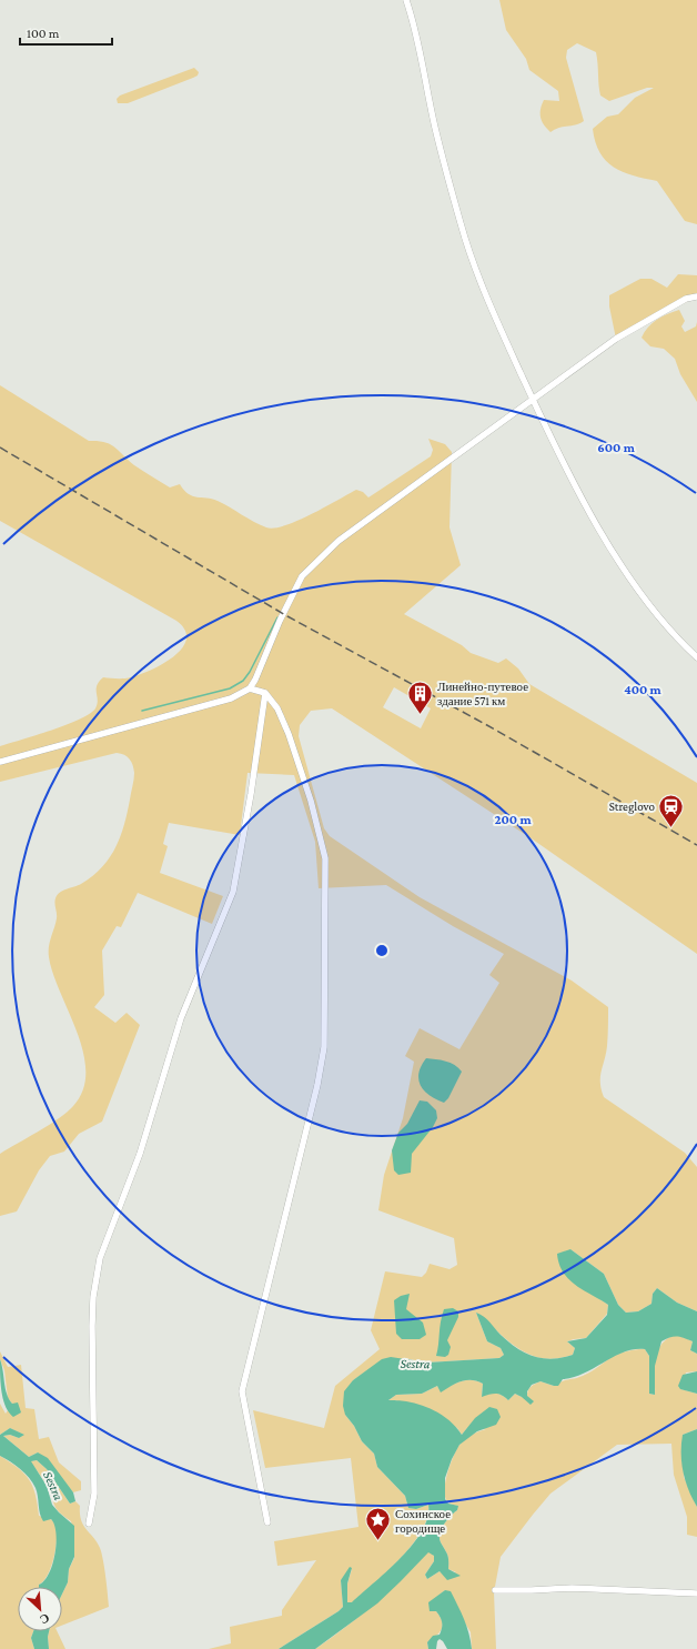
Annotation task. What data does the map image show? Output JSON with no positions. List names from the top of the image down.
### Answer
{
  "water": ["Sestra"],
  "places": {
    "building": ["Линейно-путевое здание 571 км"],
    "station": ["Streglovo"],
    "place": ["Сохинское городище"]
  },
  "scale_bar": "100 m",
  "north": "bottom right",
  "rings": ["600 m", "400 m", "200 m"]
}
